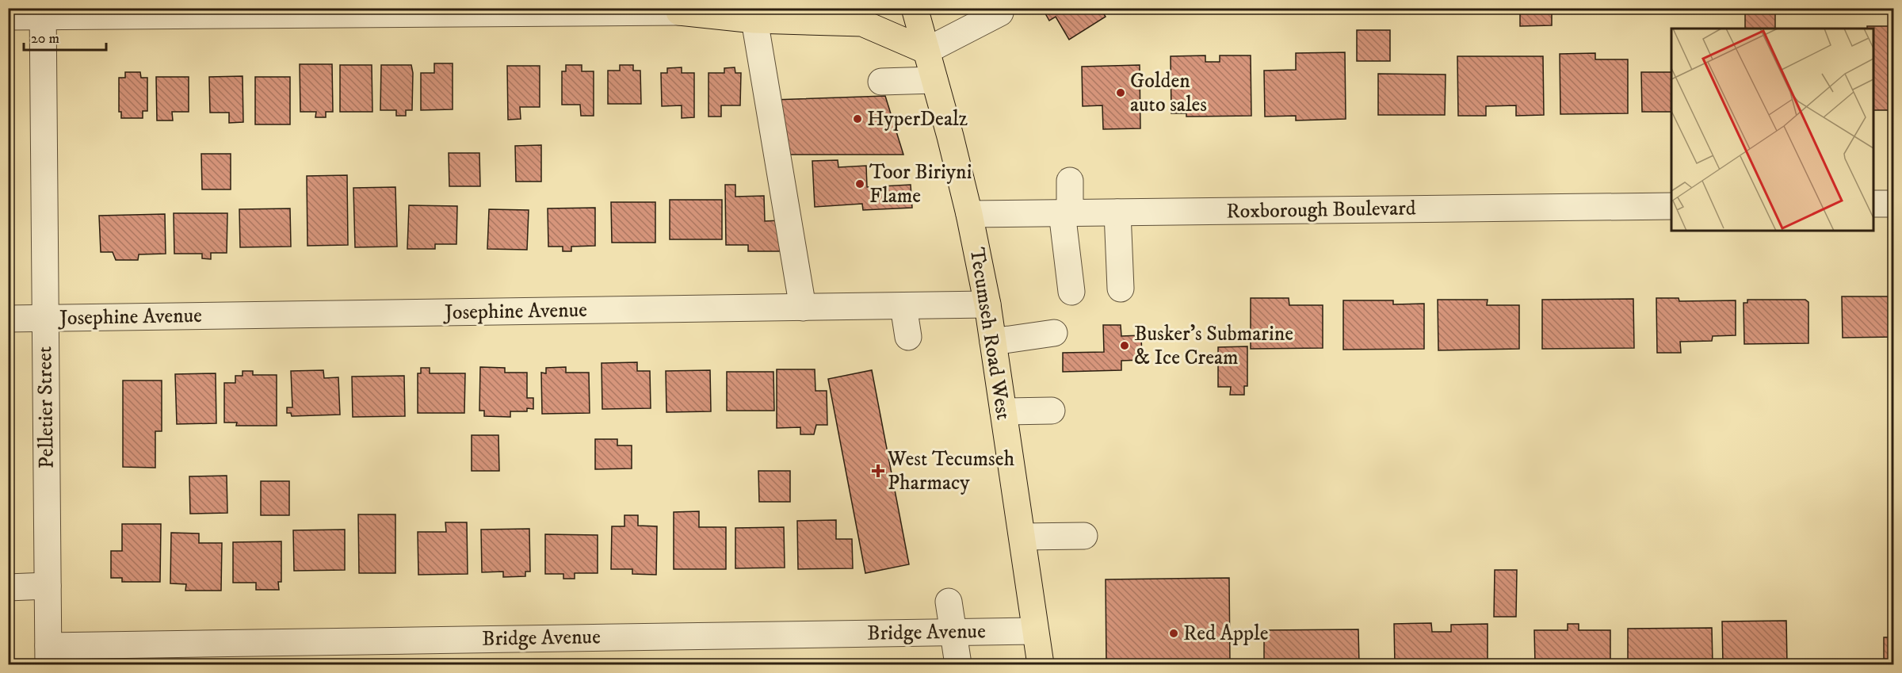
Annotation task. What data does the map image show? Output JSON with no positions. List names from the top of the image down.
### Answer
{
  "streets": {
    "main road": ["Tecumseh Road West"],
    "street": [
      "Roxborough Boulevard",
      "Josephine Avenue",
      "Pelletier Street",
      "Bridge Avenue"
    ]
  },
  "crossings": [
    ["Roxborough Boulevard", "Tecumseh Road West"],
    ["Josephine Avenue", "Tecumseh Road West"],
    ["Josephine Avenue", "Pelletier Street"],
    ["Tecumseh Road West", "Bridge Avenue"],
    ["Pelletier Street", "Bridge Avenue"]
  ],
  "places": {
    "other": [
      "Golden auto sales",
      "HyperDealz",
      "Toor Biriyni Flame",
      "Busker's Submarine & Ice Cream",
      "Red Apple"
    ],
    "health": ["West Tecumseh Pharmacy"]
  },
  "scale_bar": "20 m"
}
